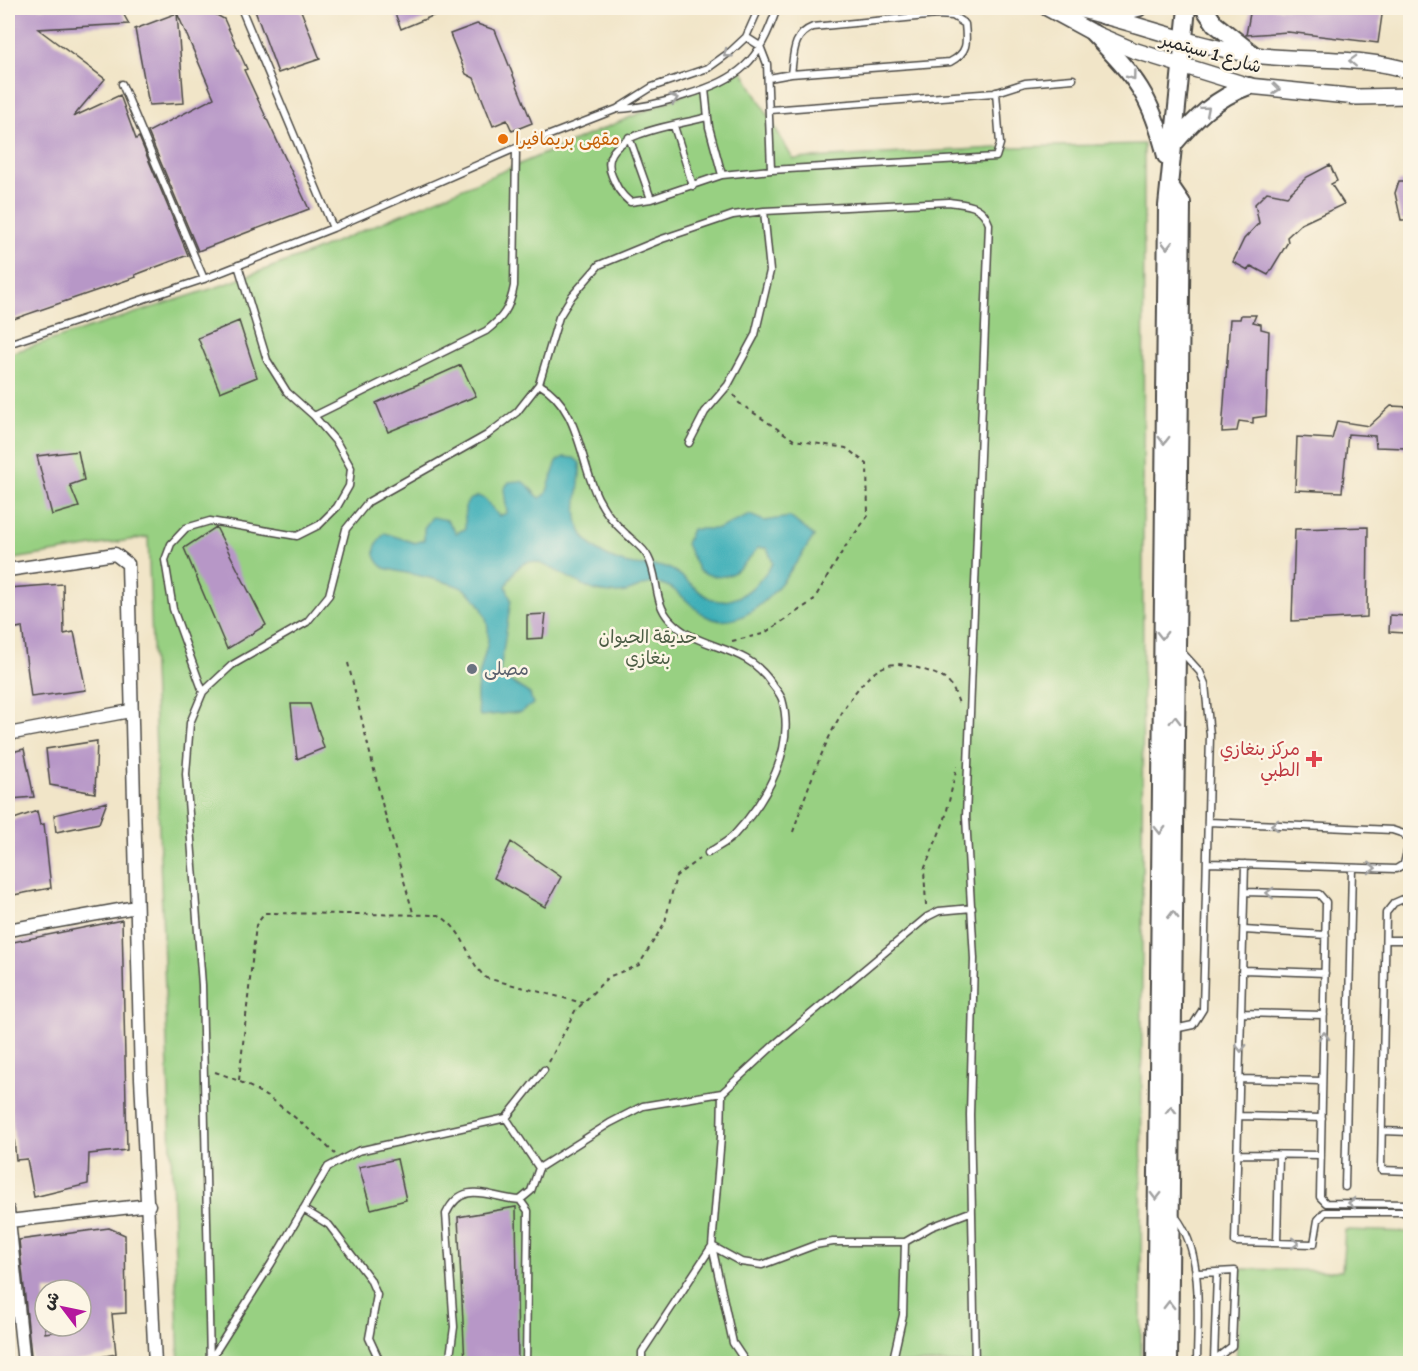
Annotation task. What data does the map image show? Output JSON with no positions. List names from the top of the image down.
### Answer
{
  "streets": {
    "street": ["شارع 1 سبتمبر"]
  },
  "parks": ["حديقة الحيوان بنغازي"],
  "places": {
    "other": ["مقهى بريمافيرا", "مصلى"],
    "health": ["مركز بنغازي الطبي"]
  },
  "north": "top left"
}
